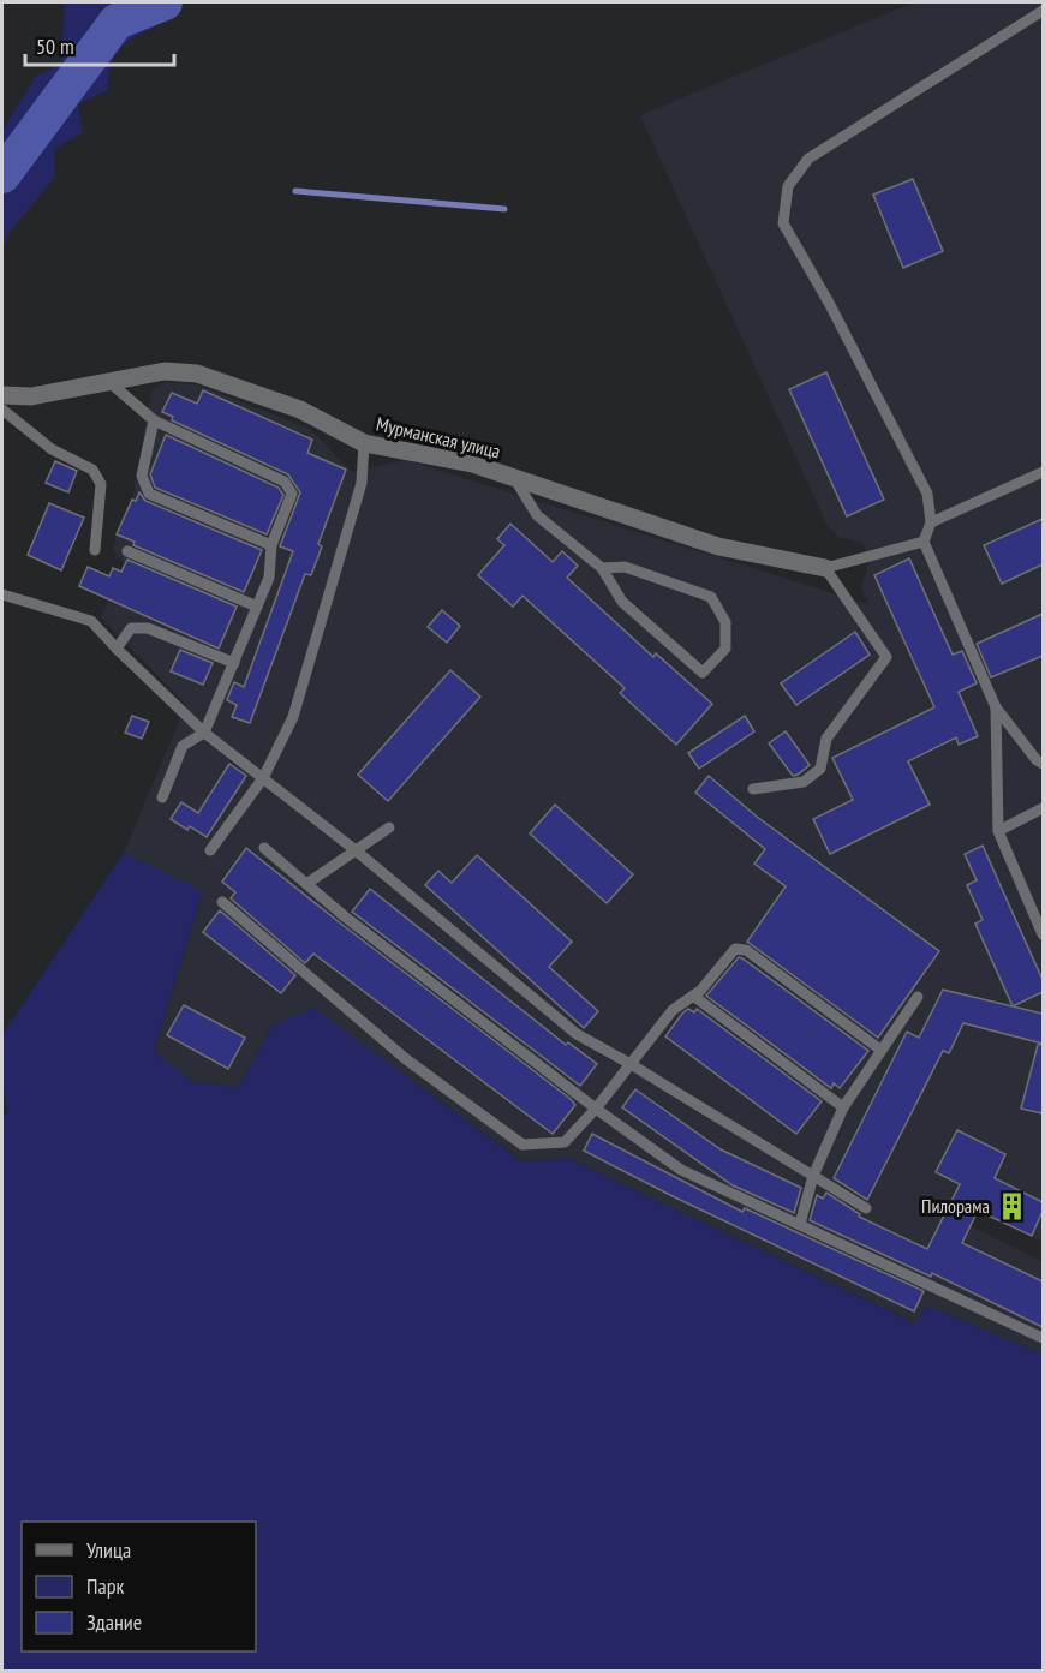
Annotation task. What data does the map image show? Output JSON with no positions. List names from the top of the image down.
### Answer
{
  "streets": {
    "street": ["Мурманская улица"]
  },
  "places": {
    "building": ["Пилорама"]
  },
  "legend": ["Улица", "Парк", "Здание"],
  "scale_bar": "50 m"
}
